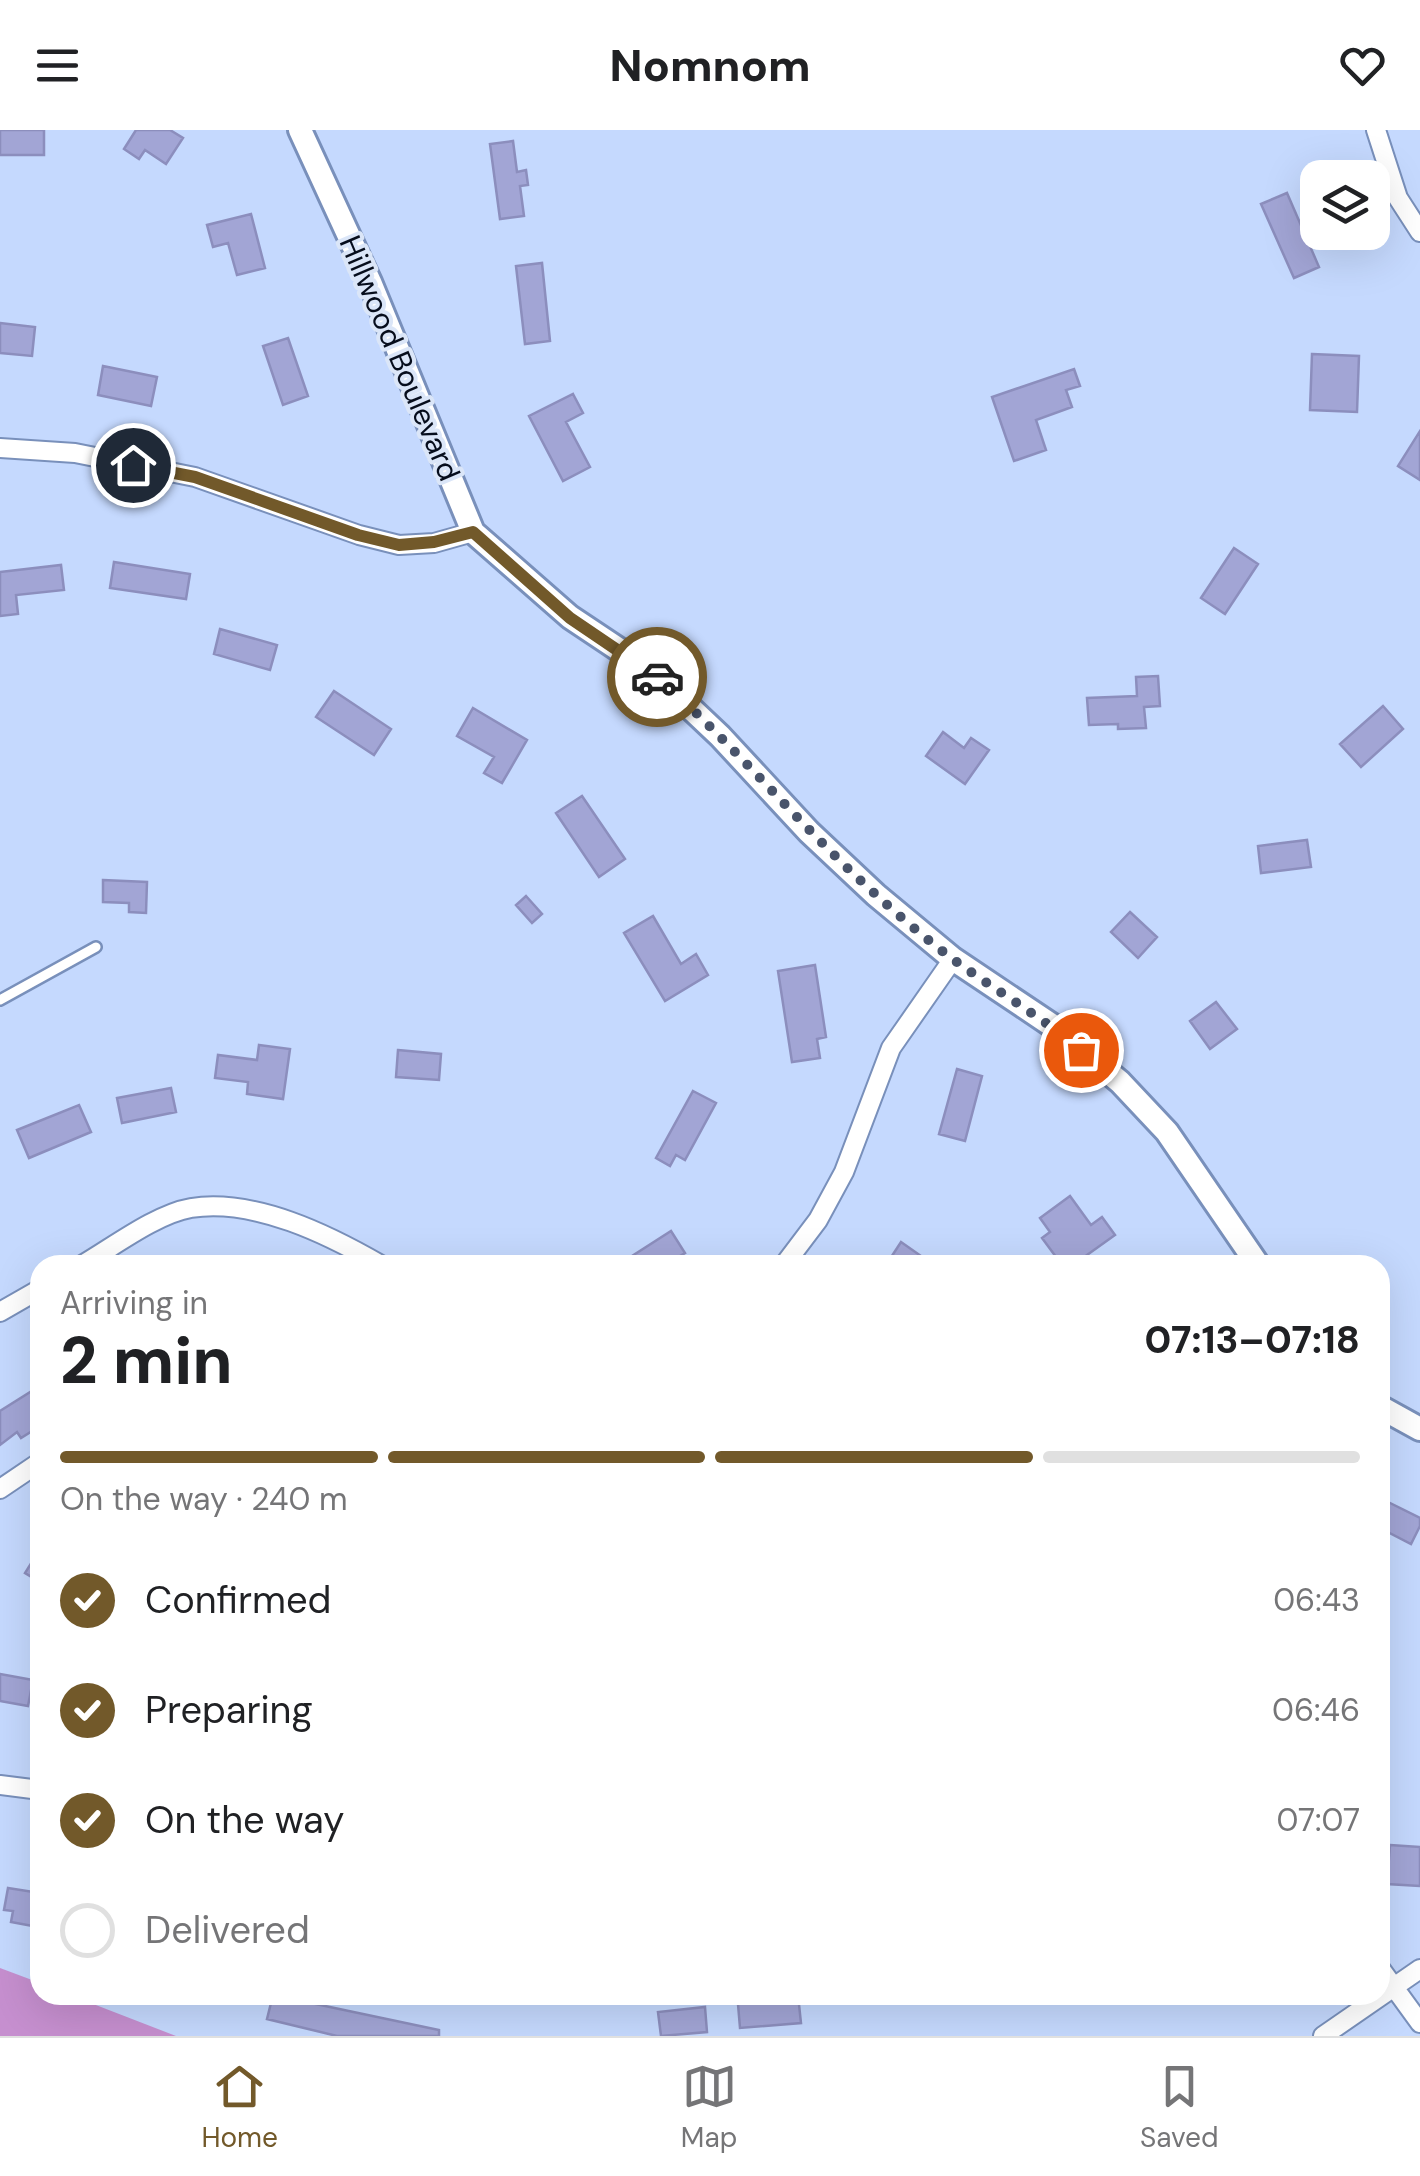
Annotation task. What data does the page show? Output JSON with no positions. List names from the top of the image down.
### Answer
{
  "streets": {
    "street": ["Hillwood Boulevard"]
  },
  "page": {
    "header": "Nomnom",
    "heading": ["2 min", "Arriving in", "07:13–07:18"],
    "bar": "On the way · 240 m",
    "list": [
      ["Confirmed", "06:43"],
      ["Preparing", "06:46"],
      ["On the way", "07:07"],
      "Delivered"
    ],
    "tabs": ["Home", "Map", "Saved"]
  }
}
